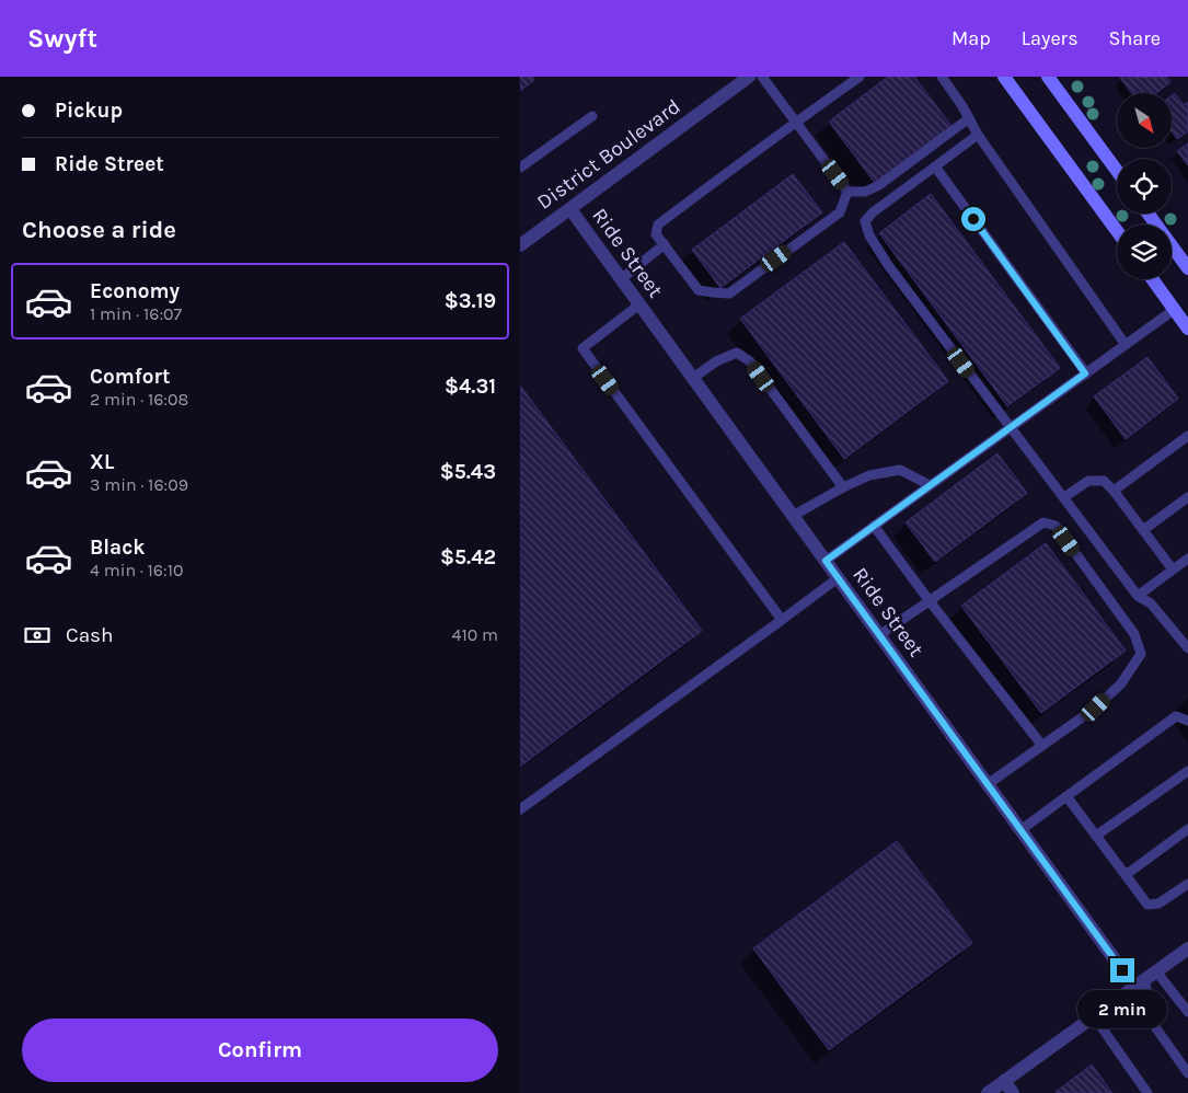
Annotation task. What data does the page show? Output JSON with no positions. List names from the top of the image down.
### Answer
{
  "streets": {
    "street": ["District Boulevard", "Ride Street"]
  },
  "crossings": [
    ["District Boulevard", "Ride Street"]
  ],
  "north": "bottom right",
  "page": {
    "header": "Swyft",
    "nav": ["Map", "Layers", "Share"],
    "banner": ["Pickup", "Ride Street"],
    "heading": "Choose a ride",
    "list": [
      {
        "name": "Economy",
        "note": "1 min · 16:07",
        "value": "$3.19"
      },
      {
        "name": "Comfort",
        "note": "2 min · 16:08",
        "value": "$4.31"
      },
      {
        "name": "XL",
        "note": "3 min · 16:09",
        "value": "$5.43"
      },
      {
        "name": "Black",
        "note": "4 min · 16:10",
        "value": "$5.42"
      }
    ],
    "pay": ["Cash", "410 m"],
    "bubble": "2 min",
    "buttons": "Confirm"
  }
}
